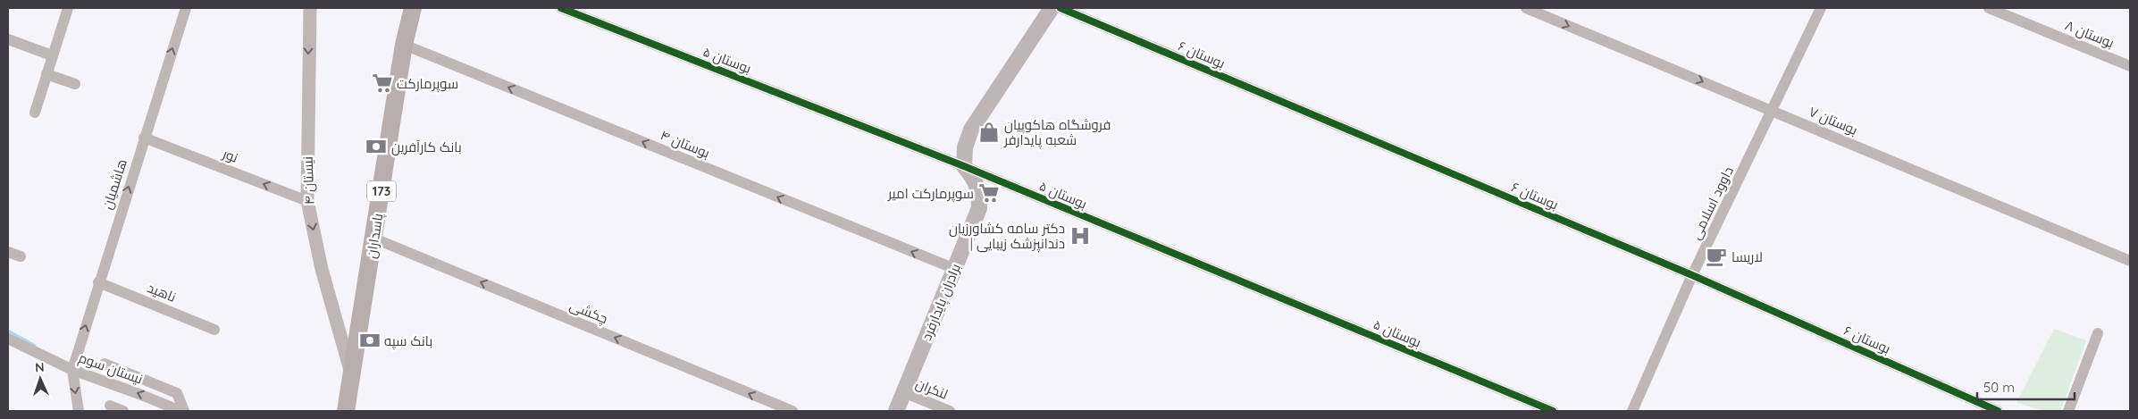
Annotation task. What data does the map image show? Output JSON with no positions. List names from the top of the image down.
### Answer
{
  "streets": {
    "main road": ["173", "پاسداران", "برادران پایدارفرد"],
    "street": [
      "بوستان ۸",
      "بوستان ۶",
      "بوستان ۵",
      "بوستان ۷",
      "بوستان ۴",
      "نور",
      "نیستان ۴",
      "هاشمیان",
      "داوود اسلامی",
      "ناهید",
      "چکشی",
      "نیستان سوم",
      "لنکران"
    ]
  },
  "crossings": [
    ["بوستان ۶", "داوود اسلامی"],
    ["بوستان ۵", "برادران پایدارفرد"],
    ["بوستان ۷", "داوود اسلامی"],
    ["بوستان ۴", "پاسداران"],
    ["بوستان ۴", "برادران پایدارفرد"],
    ["نور", "نیستان ۴"],
    ["نور", "هاشمیان"],
    ["نیستان ۴", "پاسداران"],
    ["هاشمیان", "ناهید"],
    ["هاشمیان", "نیستان سوم"],
    ["پاسداران", "چکشی"],
    ["برادران پایدارفرد", "لنکران"]
  ],
  "one_way": [
    "بوستان ۷",
    "بوستان ۴",
    "نور",
    "نیستان ۴",
    "هاشمیان",
    "چکشی"
  ],
  "places": {
    "supermarket": ["سوپرمارکت", "سوپرمارکت امیر"],
    "shop": ["فروشگاه هاکوپیان شعبه پایدارفر"],
    "bank": ["بانک کارآفرین", "بانک سپه"],
    "hospital": ["دکتر سامه کشاورزیان | دندانپزشک زیبایی"],
    "cafe": ["لاریسا"]
  },
  "scale_bar": "50 m",
  "north": "top"
}
